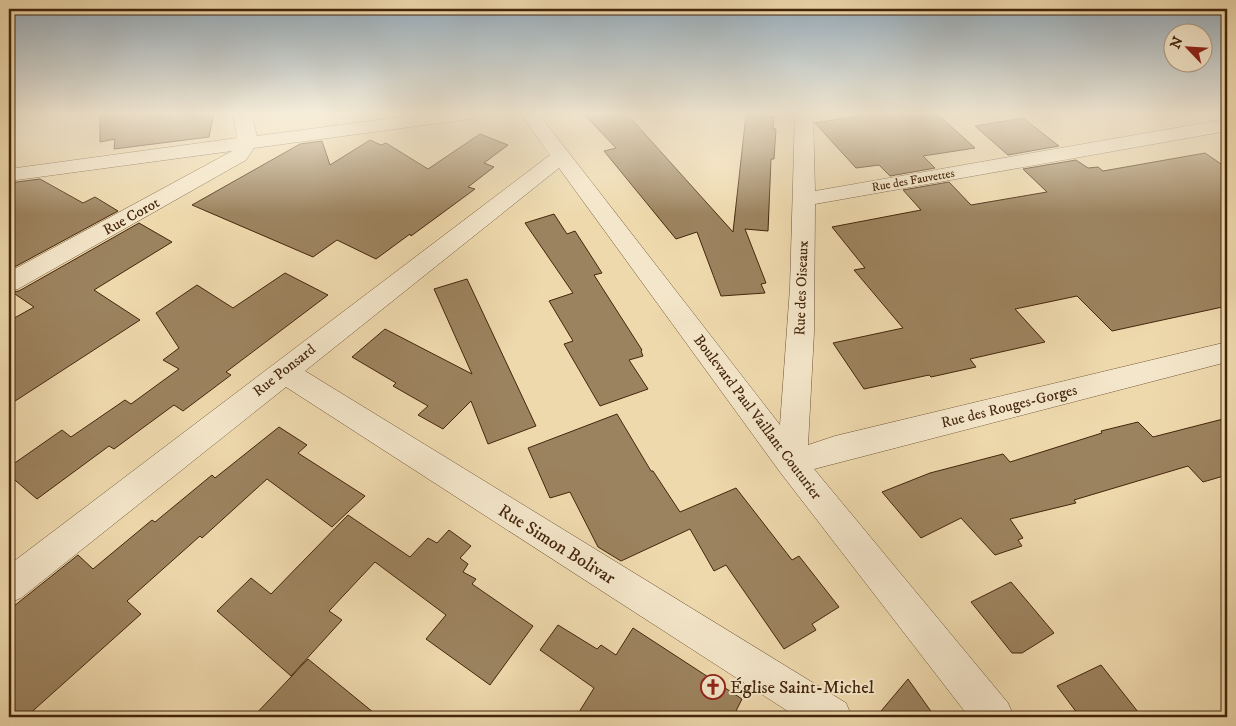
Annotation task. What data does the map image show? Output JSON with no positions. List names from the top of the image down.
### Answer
{
  "streets": {
    "street": [
      "Rue des Fauvettes",
      "Rue Corot",
      "Rue des Oiseaux",
      "Rue Ponsard",
      "Rue des Rouges-Gorges",
      "Boulevard Paul Vaillant Couturier",
      "Rue Simon Bolivar"
    ]
  },
  "crossings": [
    ["Rue des Fauvettes", "Rue des Oiseaux"],
    ["Rue des Oiseaux", "Rue des Rouges-Gorges"],
    ["Rue des Oiseaux", "Boulevard Paul Vaillant Couturier"],
    ["Rue Ponsard", "Boulevard Paul Vaillant Couturier"],
    ["Rue Ponsard", "Rue Simon Bolivar"],
    ["Rue des Rouges-Gorges", "Boulevard Paul Vaillant Couturier"]
  ],
  "places": {
    "church": ["Église Saint-Michel"]
  },
  "north": "top left"
}
